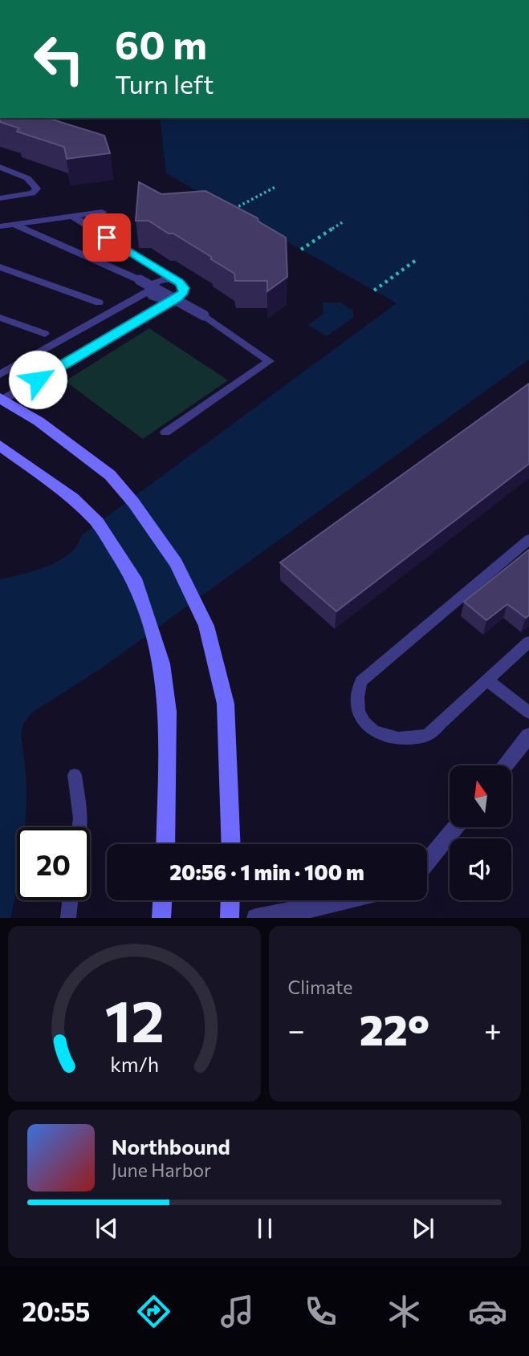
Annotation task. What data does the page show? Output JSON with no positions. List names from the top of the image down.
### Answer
{
  "north": "top",
  "page": {
    "turn": ["60 m", "Turn left"],
    "limit": "20",
    "trip": "20:56 · 1 min · 100 m",
    "tile": "Climate",
    "heat": ["−", "22°", "+"],
    "song": ["Northbound", "June Harbor"],
    "tabs": "20:55",
    "gauge": ["12", "km/h"]
  }
}
